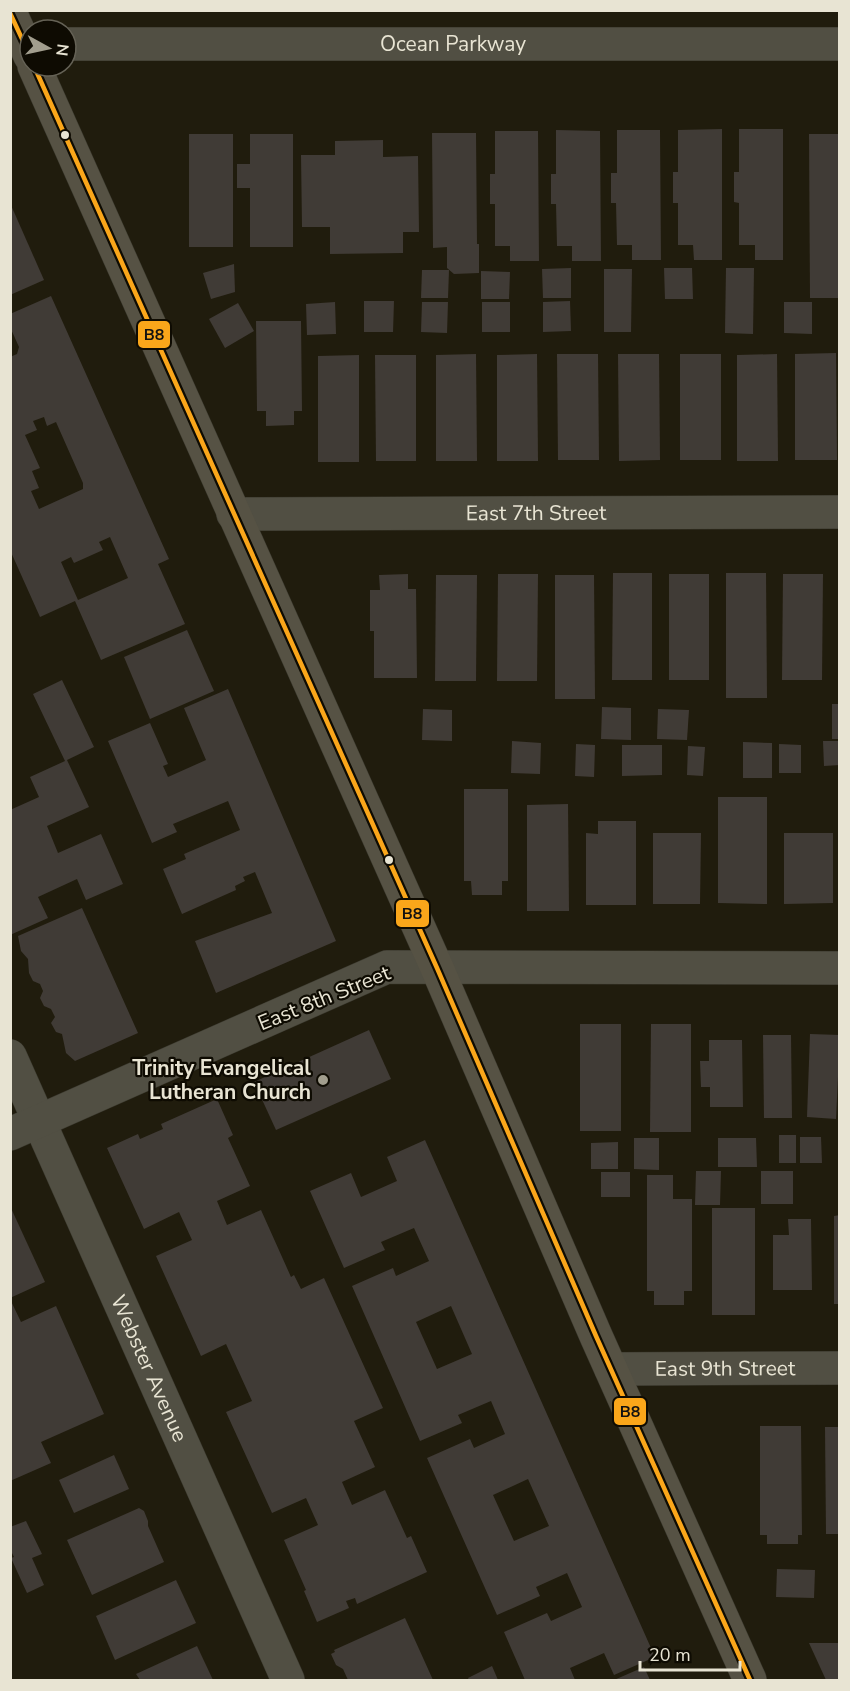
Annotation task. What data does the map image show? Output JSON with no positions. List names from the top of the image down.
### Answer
{
  "streets": {
    "street": [
      "Ocean Parkway",
      "East 7th Street",
      "East 8th Street",
      "Webster Avenue",
      "East 9th Street"
    ]
  },
  "crossings": [
    ["East 8th Street", "Webster Avenue"]
  ],
  "places": ["Trinity Evangelical Lutheran Church"],
  "lines": ["transit line B8"],
  "scale_bar": "20 m",
  "north": "right"
}
